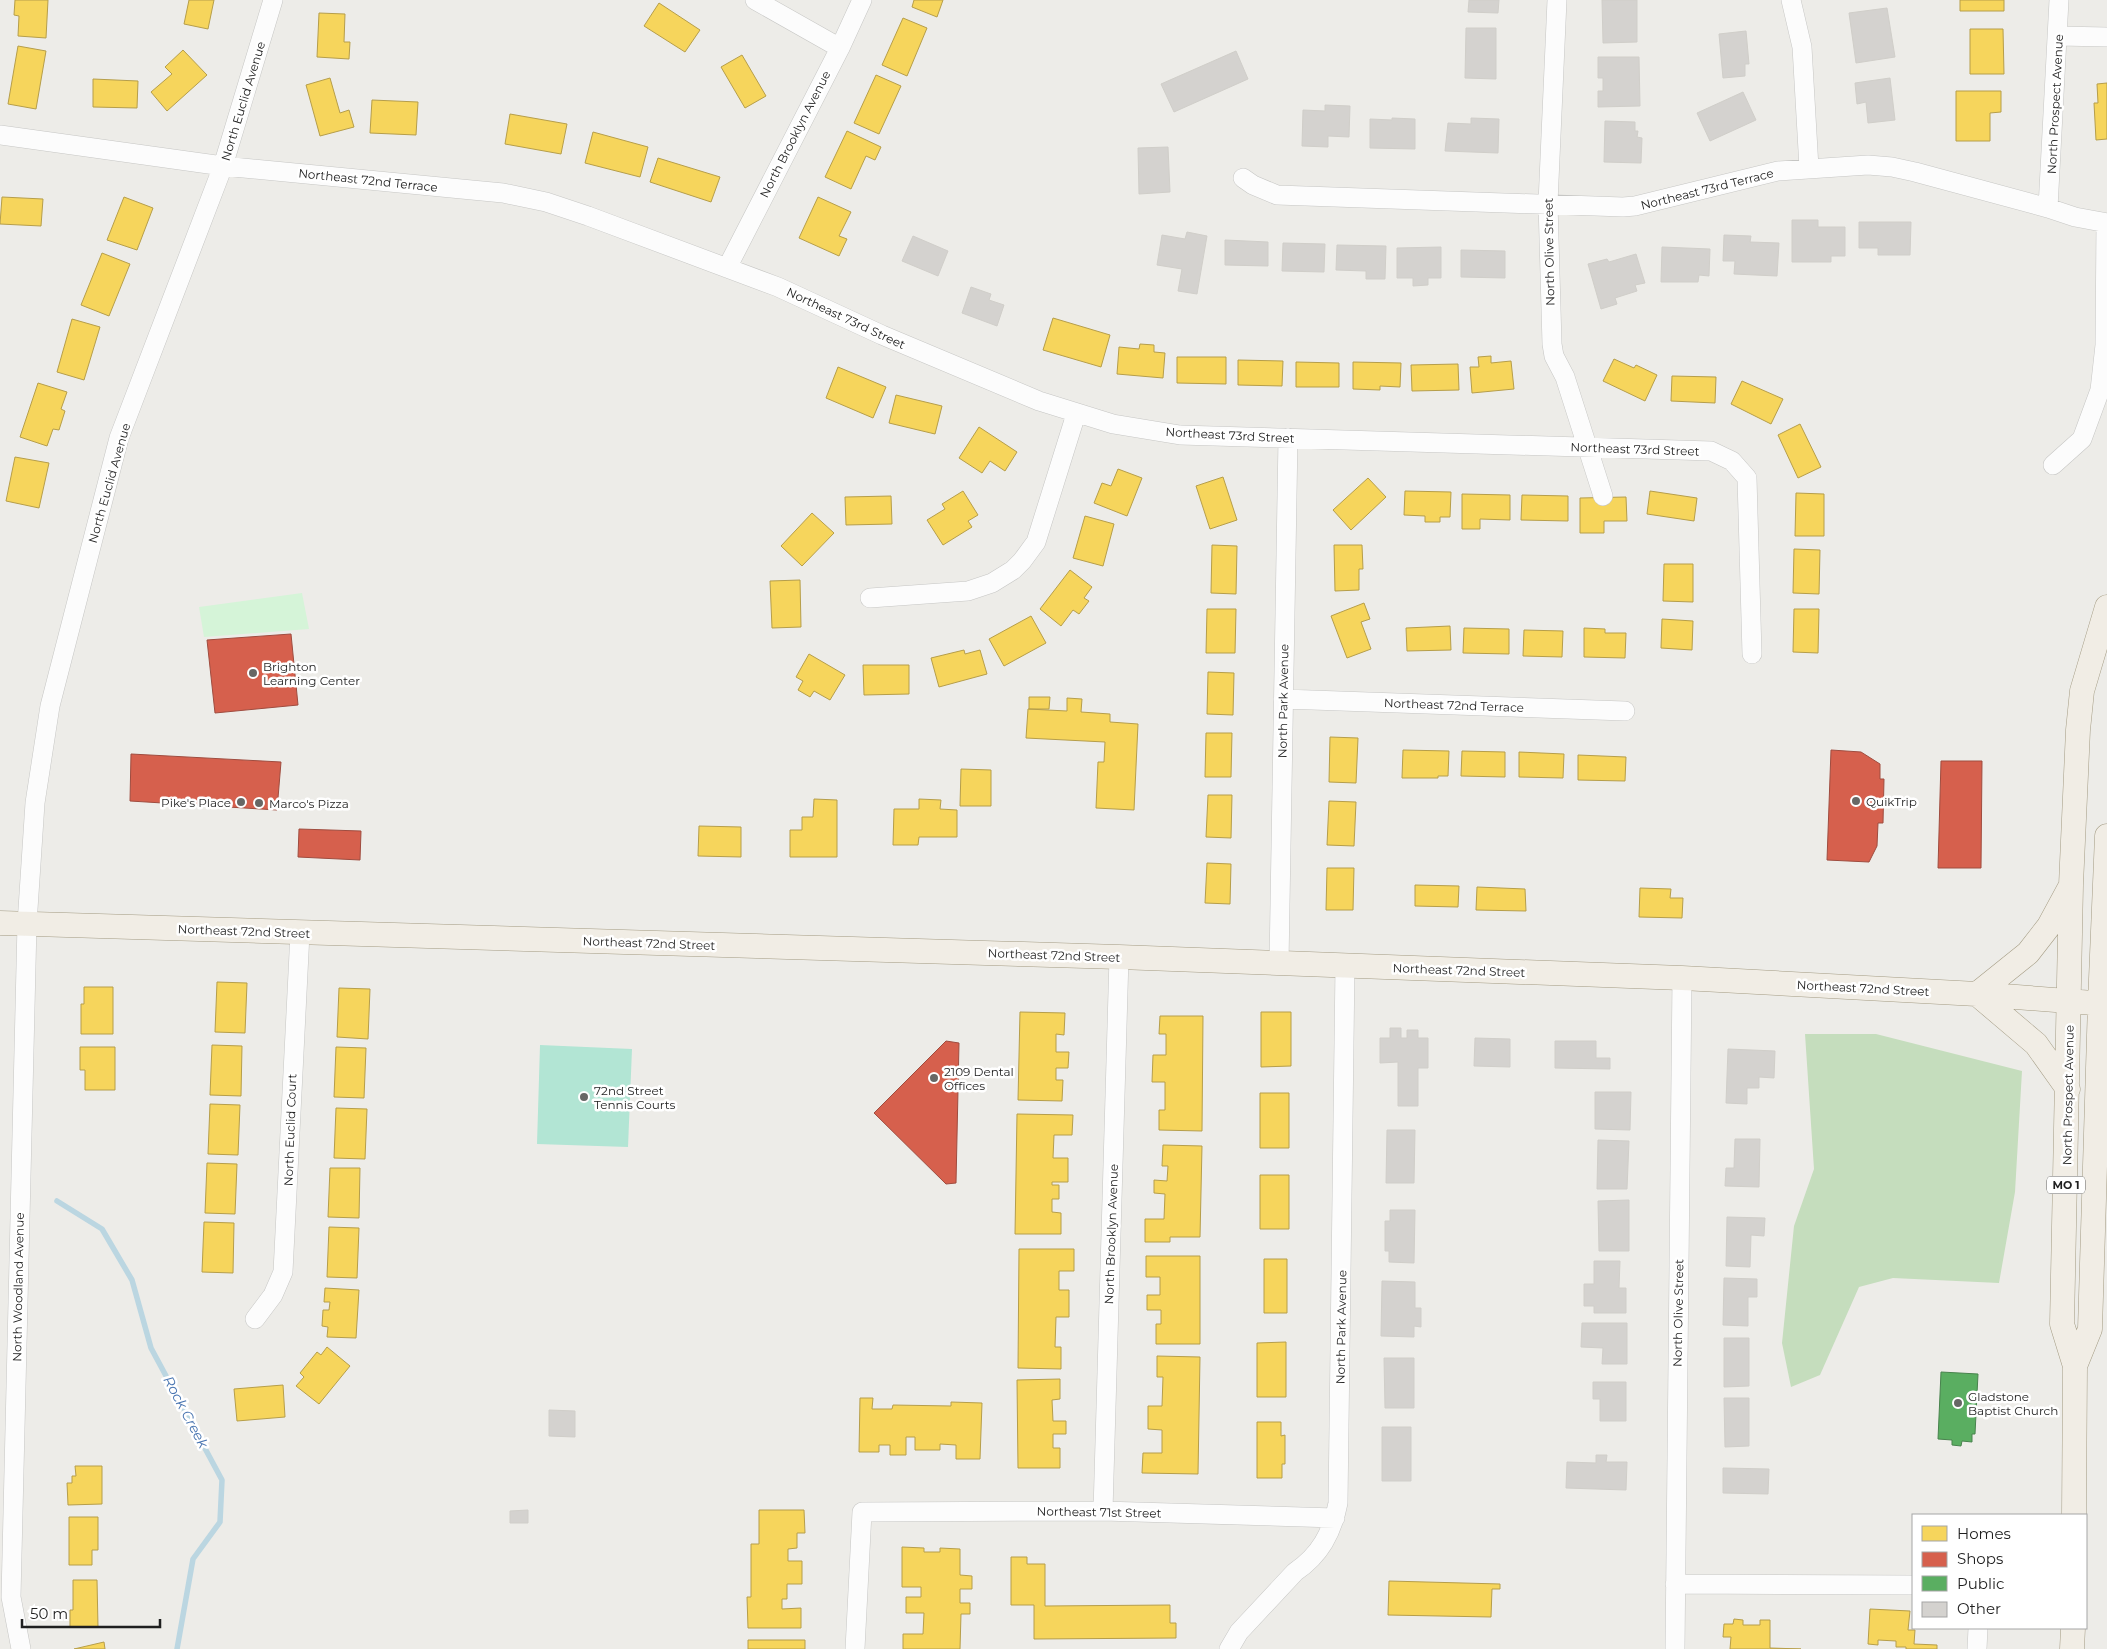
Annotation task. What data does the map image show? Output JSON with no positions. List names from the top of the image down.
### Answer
{
  "streets": {
    "main road": ["North Prospect Avenue", "Northeast 72nd Street", "MO 1"],
    "street": [
      "North Euclid Avenue",
      "North Brooklyn Avenue",
      "Northeast 72nd Terrace",
      "Northeast 73rd Terrace",
      "North Olive Street",
      "Northeast 73rd Street",
      "North Park Avenue",
      "North Euclid Court",
      "North Woodland Avenue",
      "Northeast 71st Street"
    ]
  },
  "crossings": [
    ["North Euclid Avenue", "Northeast 72nd Terrace"],
    ["North Euclid Avenue", "Northeast 72nd Street"],
    ["North Euclid Avenue", "North Woodland Avenue"],
    ["North Prospect Avenue", "Northeast 73rd Terrace"],
    ["North Prospect Avenue", "Northeast 72nd Street"],
    ["North Prospect Avenue", "MO 1"],
    ["North Brooklyn Avenue", "Northeast 72nd Terrace"],
    ["North Brooklyn Avenue", "Northeast 73rd Street"],
    ["North Brooklyn Avenue", "Northeast 72nd Street"],
    ["North Brooklyn Avenue", "Northeast 71st Street"],
    ["Northeast 72nd Terrace", "Northeast 73rd Street"],
    ["Northeast 72nd Terrace", "North Park Avenue"],
    ["Northeast 73rd Terrace", "North Olive Street"],
    ["North Olive Street", "Northeast 73rd Street"],
    ["North Olive Street", "Northeast 72nd Street"],
    ["Northeast 73rd Street", "North Park Avenue"],
    ["North Park Avenue", "Northeast 72nd Street"],
    ["North Park Avenue", "Northeast 71st Street"],
    ["Northeast 72nd Street", "North Euclid Court"],
    ["Northeast 72nd Street", "MO 1"],
    ["Northeast 72nd Street", "North Woodland Avenue"]
  ],
  "water": ["Rock Creek"],
  "places": [
    "Brighton Learning Center",
    "QuikTrip",
    "Pike's Place",
    "Marco's Pizza",
    "2109 Dental Offices",
    "72nd Street Tennis Courts",
    "Gladstone Baptist Church"
  ],
  "legend": [
    "Homes",
    "Shops",
    "Public",
    "Other"
  ],
  "scale_bar": "50 m"
}
